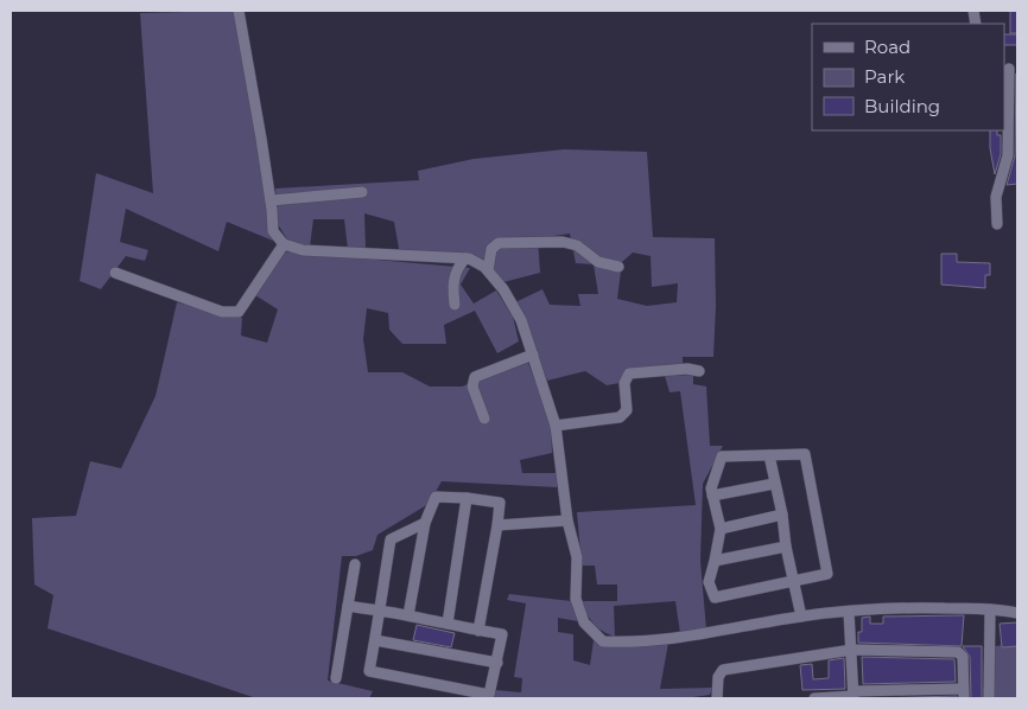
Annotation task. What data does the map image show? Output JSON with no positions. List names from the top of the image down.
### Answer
{
  "legend": ["Road", "Park", "Building"]
}
